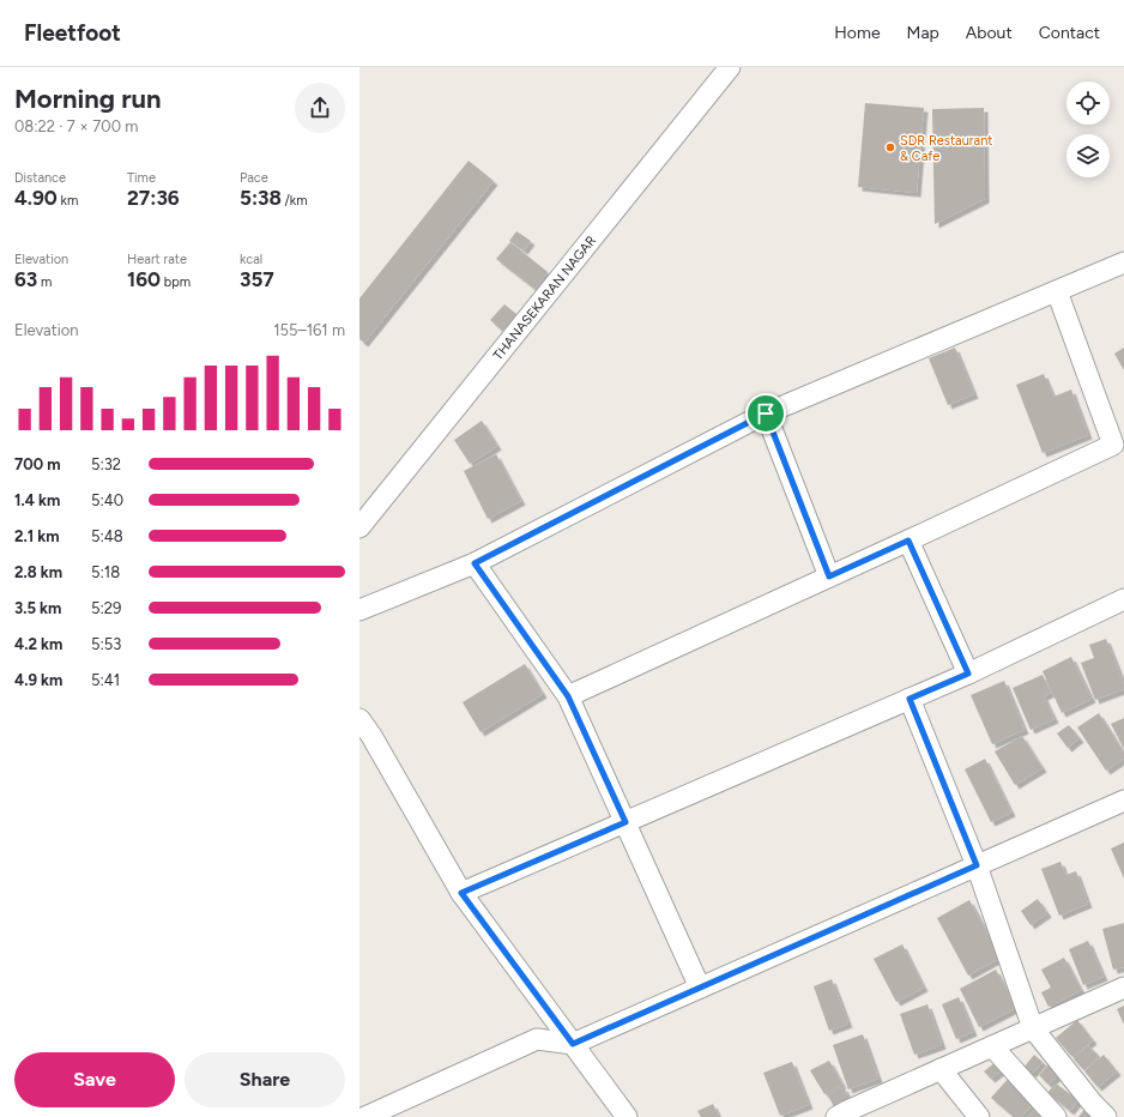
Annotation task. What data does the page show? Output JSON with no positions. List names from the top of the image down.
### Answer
{
  "streets": {
    "street": ["THANASEKARAN NAGAR"]
  },
  "places": ["SDR Restaurant & Cafe"],
  "page": {
    "header": "Fleetfoot",
    "nav": [
      "Home",
      "Map",
      "About",
      "Contact"
    ],
    "heading": ["Morning run", "08:22 · 7 × 700 m"],
    "stats": [
      ["Distance", "4.90 km"],
      ["Time", "27:36"],
      ["Pace", "5:38 /km"],
      ["Elevation", "63 m"],
      ["Heart rate", "160 bpm"],
      ["kcal", "357"]
    ],
    "chart": ["Elevation", "155–161 m"],
    "list": [
      {
        "name": "700 m",
        "note": "5:32"
      },
      {
        "name": "1.4 km",
        "note": "5:40"
      },
      {
        "name": "2.1 km",
        "note": "5:48"
      },
      {
        "name": "2.8 km",
        "note": "5:18"
      },
      {
        "name": "3.5 km",
        "note": "5:29"
      },
      {
        "name": "4.2 km",
        "note": "5:53"
      },
      {
        "name": "4.9 km",
        "note": "5:41"
      }
    ],
    "buttons": ["Save", "Share"]
  }
}
